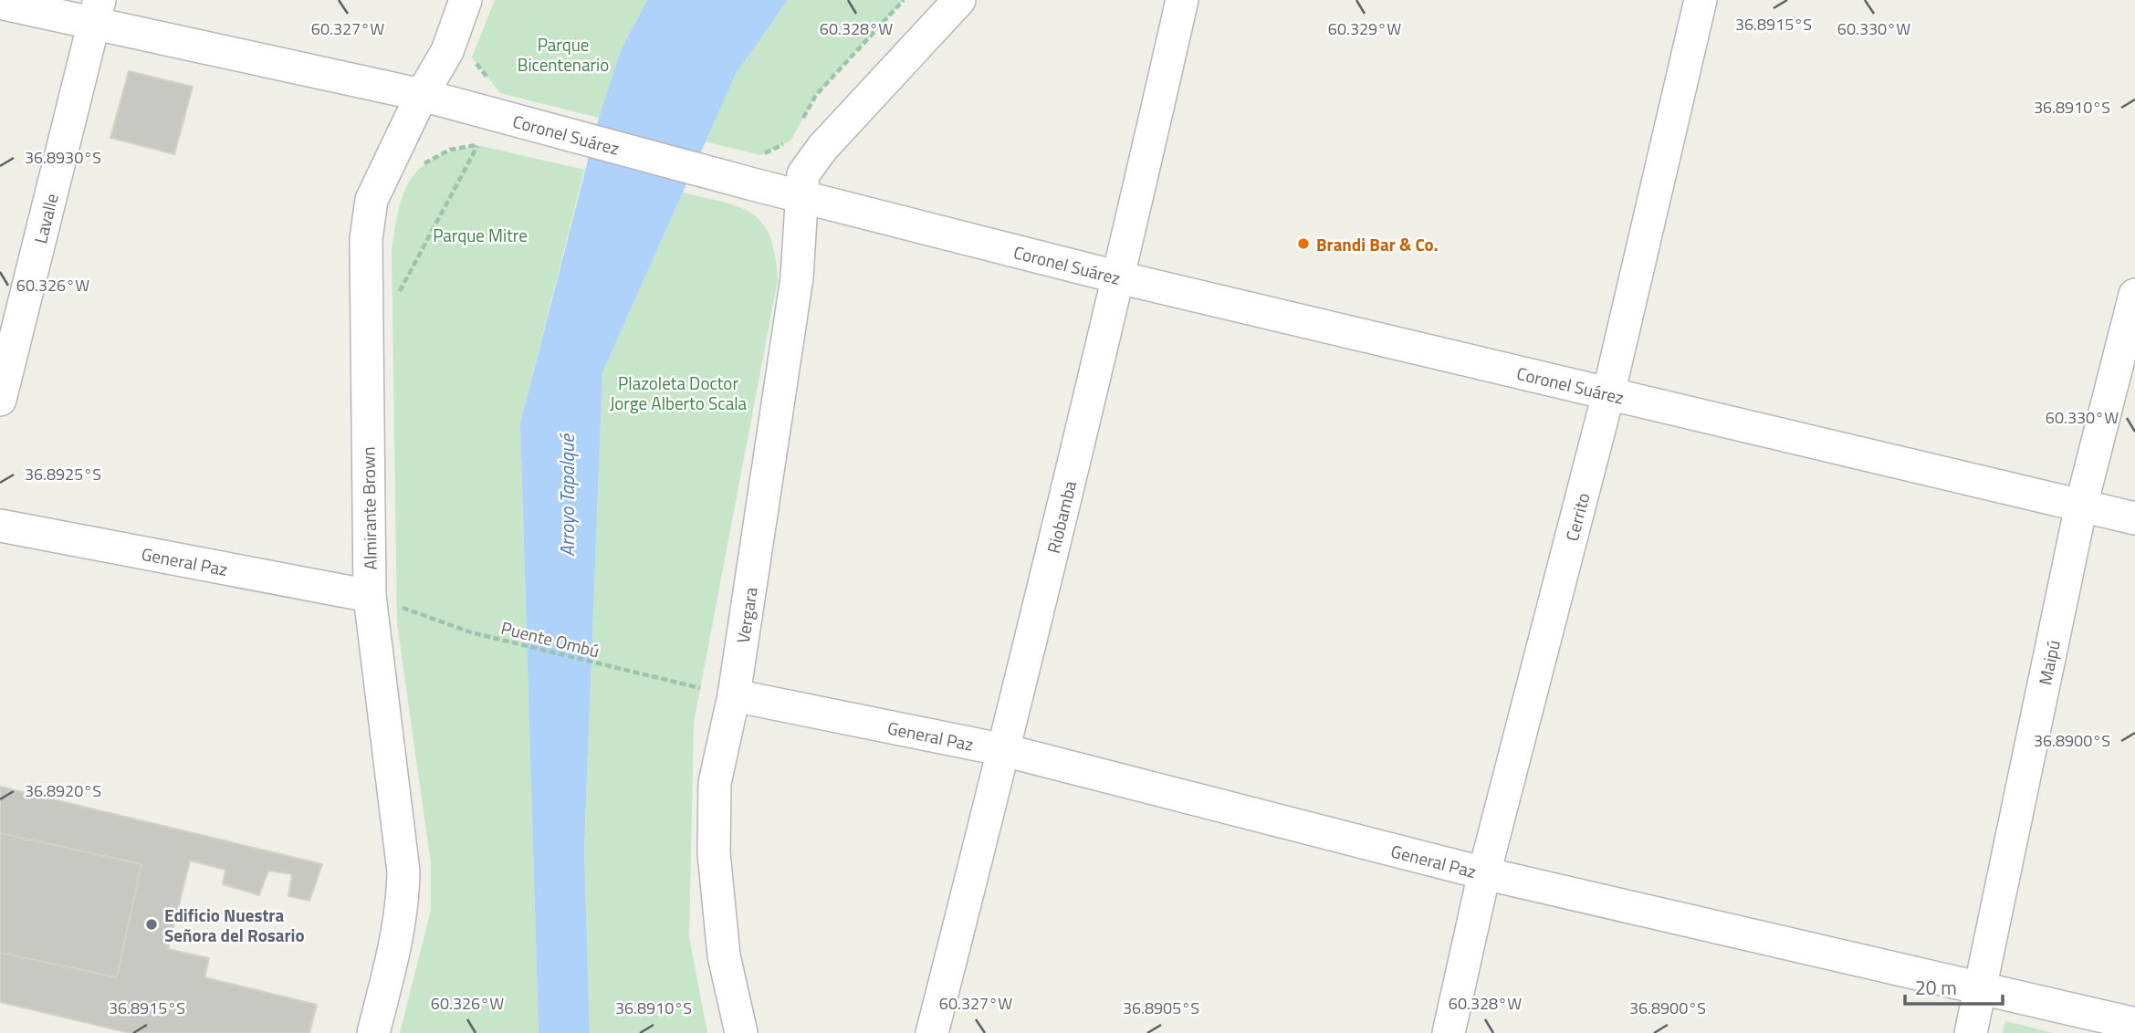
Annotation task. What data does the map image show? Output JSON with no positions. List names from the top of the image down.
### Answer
{
  "streets": {
    "street": [
      "Coronel Suárez",
      "Lavalle",
      "Almirante Brown",
      "Riobamba",
      "Cerrito",
      "General Paz",
      "Vergara",
      "Maipú"
    ],
    "path": ["Puente Ombú"]
  },
  "crossings": [
    ["Coronel Suárez", "Lavalle"],
    ["Coronel Suárez", "Almirante Brown"],
    ["Coronel Suárez", "Riobamba"],
    ["Coronel Suárez", "Cerrito"],
    ["Coronel Suárez", "Vergara"],
    ["Coronel Suárez", "Maipú"],
    ["Almirante Brown", "General Paz"],
    ["Almirante Brown", "Puente Ombú"],
    ["Riobamba", "General Paz"],
    ["Cerrito", "General Paz"],
    ["General Paz", "Vergara"],
    ["General Paz", "Puente Ombú"],
    ["General Paz", "Maipú"]
  ],
  "water": ["Arroyo Tapalqué"],
  "parks": ["Parque Bicentenario", "Parque Mitre", "Plazoleta Doctor Jorge Alberto Scala"],
  "places": ["Brandi Bar & Co.", "Edificio Nuestra Señora del Rosario"],
  "scale_bar": "20 m",
  "coordinates": [
    "36.8915°S",
    "60.327°W",
    "60.328°W",
    "60.329°W",
    "60.330°W",
    "36.8910°S",
    "36.8930°S",
    "60.326°W",
    "36.8925°S",
    "36.8900°S",
    "36.8920°S",
    "36.8905°S"
  ]
}
